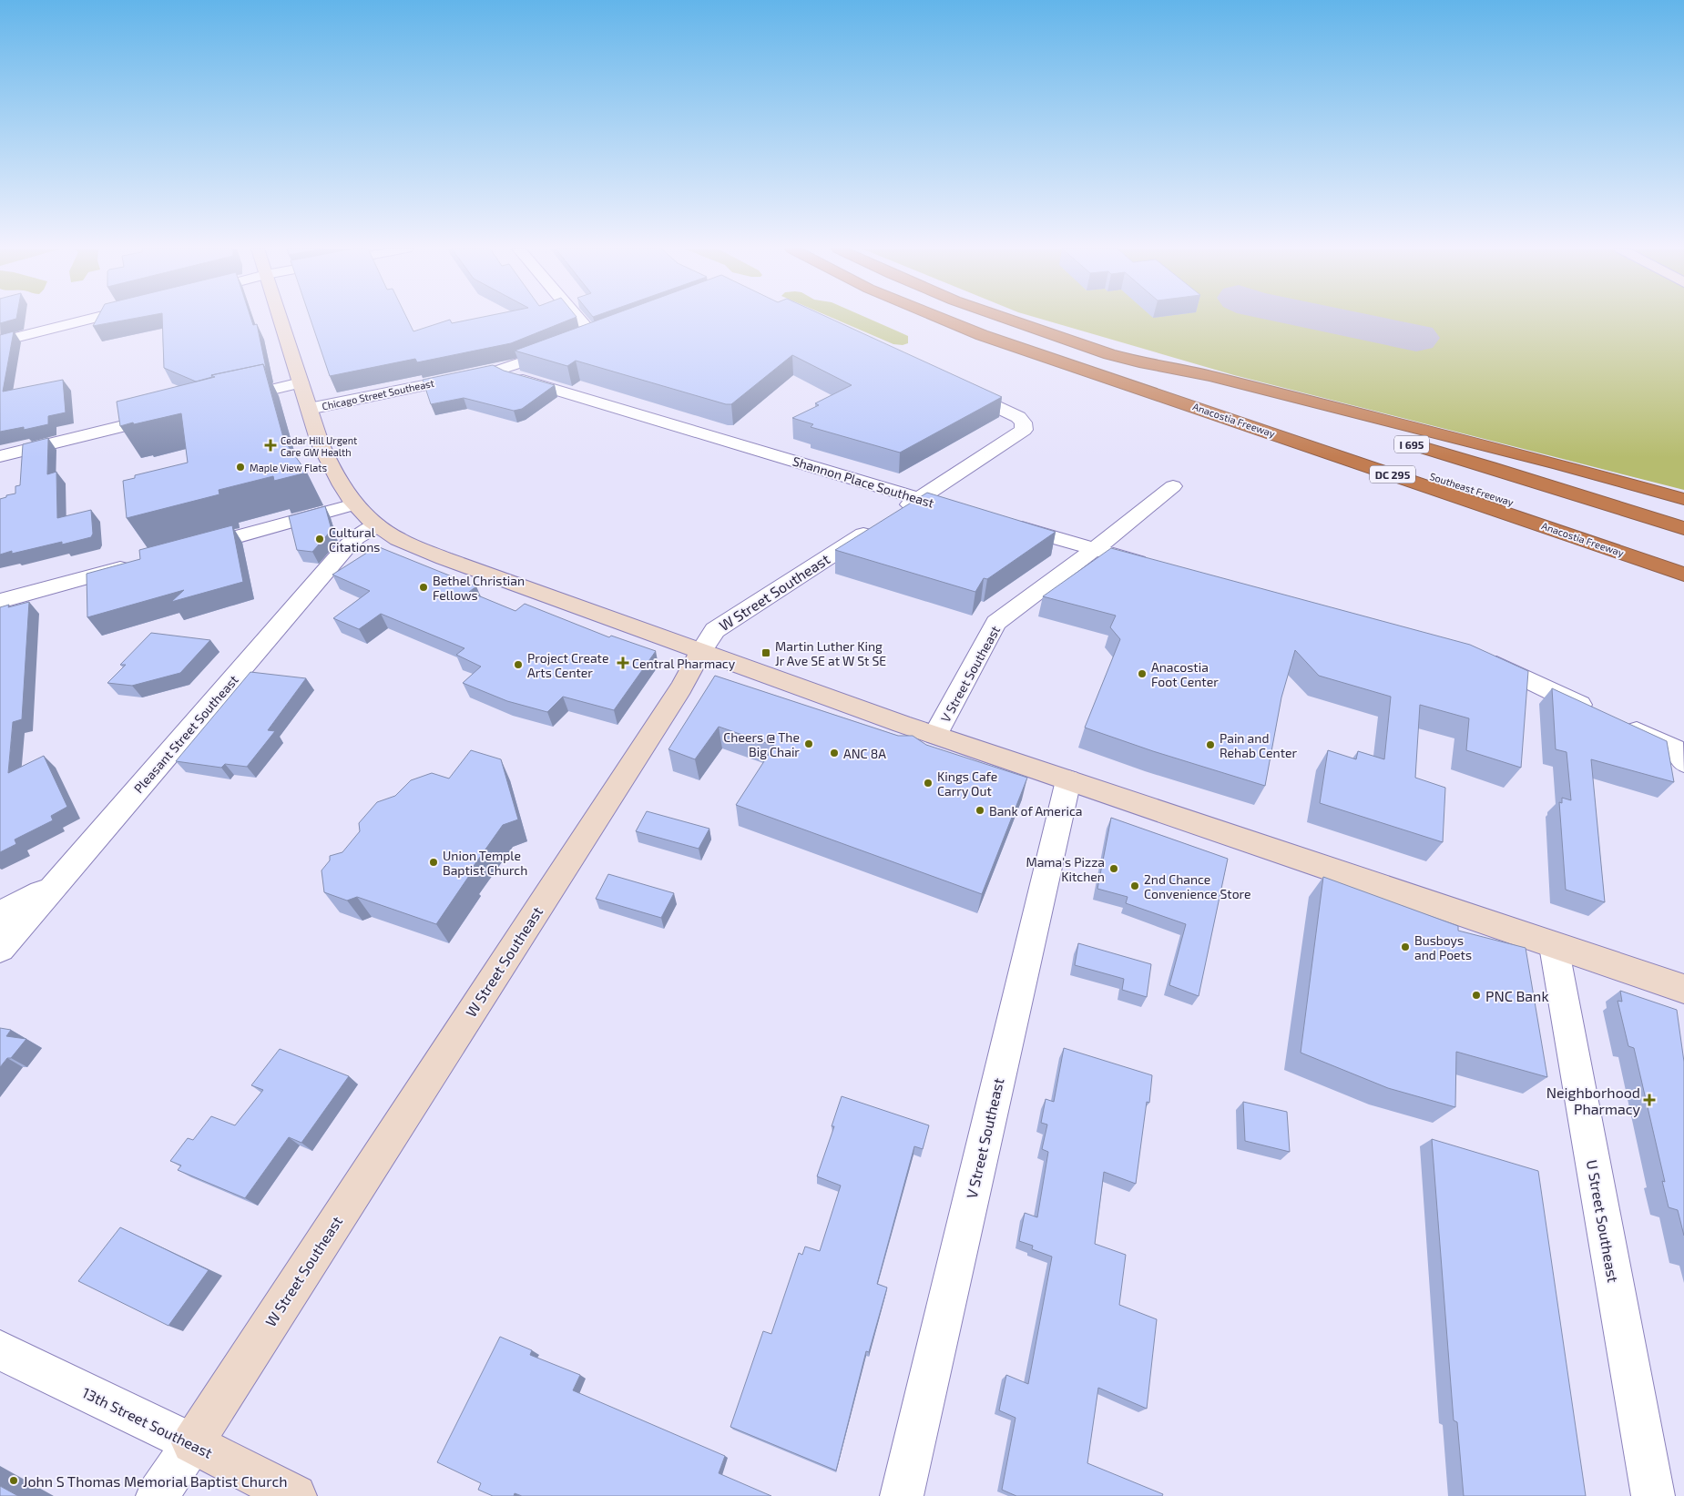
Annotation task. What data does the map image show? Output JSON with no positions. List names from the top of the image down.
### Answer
{
  "streets": {
    "highway": [
      "Anacostia Freeway",
      "I 695",
      "DC 295",
      "Southeast Freeway"
    ],
    "main road": ["W Street Southeast", "13th Street Southeast"],
    "street": [
      "Chicago Street Southeast",
      "Shannon Place Southeast",
      "V Street Southeast",
      "Pleasant Street Southeast",
      "U Street Southeast"
    ]
  },
  "crossings": [
    ["Chicago Street Southeast", "Shannon Place Southeast"],
    ["Anacostia Freeway", "Southeast Freeway"],
    ["Shannon Place Southeast", "W Street Southeast"],
    ["W Street Southeast", "13th Street Southeast"]
  ],
  "places": {
    "health": ["Cedar Hill Urgent Care GW Health", "Central Pharmacy", "Neighborhood Pharmacy"],
    "other": [
      "Maple View Flats",
      "Cultural Citations",
      "Bethel Christian Fellows",
      "Project Create Arts Center",
      "Anacostia Foot Center",
      "Cheers @ The Big Chair",
      "Pain and Rehab Center",
      "ANC 8A",
      "Kings Cafe Carry Out",
      "Bank of America",
      "Union Temple Baptist Church",
      "Mama's Pizza Kitchen",
      "2nd Chance Convenience Store",
      "Busboys and Poets",
      "PNC Bank",
      "John S Thomas Memorial Baptist Church"
    ],
    "transit": ["Martin Luther King Jr Ave SE at W St SE"]
  }
}
